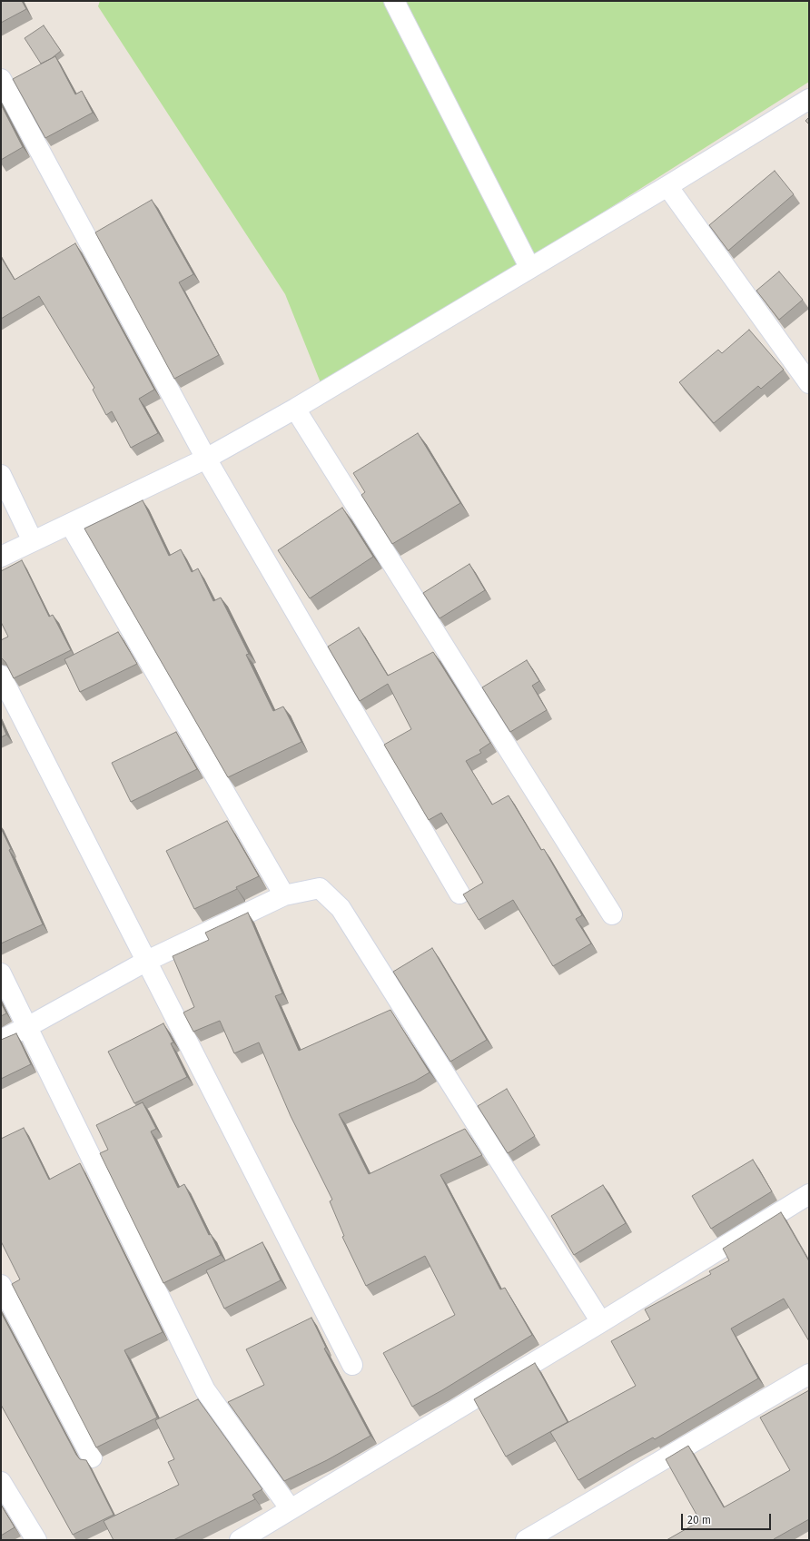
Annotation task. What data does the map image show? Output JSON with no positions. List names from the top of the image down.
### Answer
{
  "scale_bar": "20 m"
}
